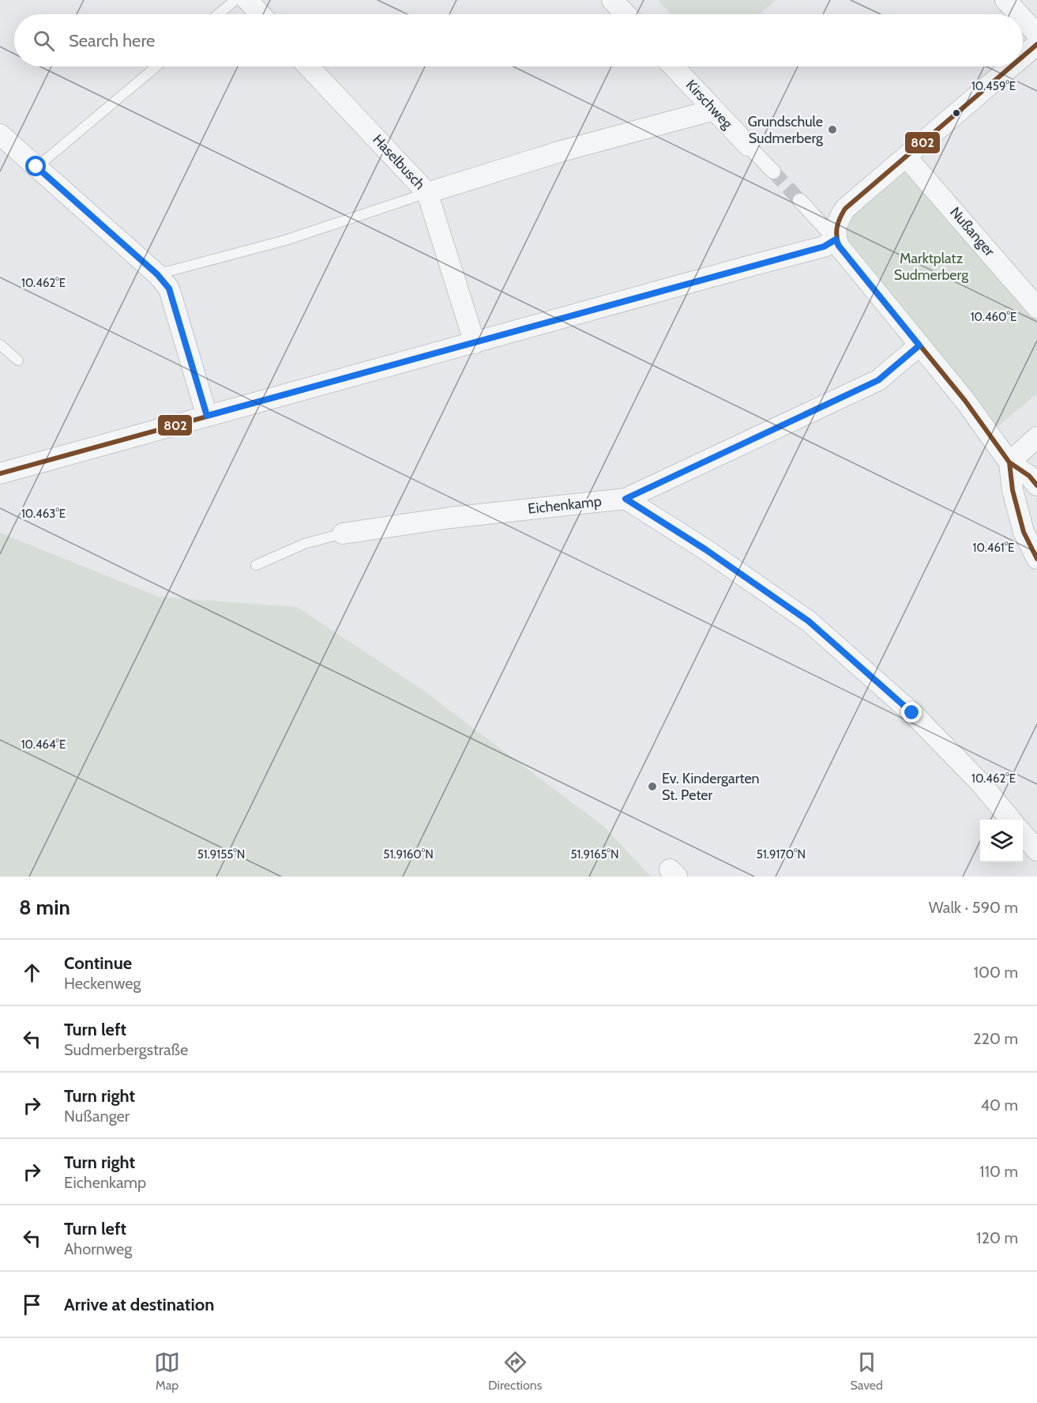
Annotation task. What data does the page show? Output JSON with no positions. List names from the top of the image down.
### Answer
{
  "streets": {
    "street": [
      "Kirschweg",
      "Haselbusch",
      "Nußanger",
      "Eichenkamp"
    ]
  },
  "parks": ["Marktplatz Sudmerberg"],
  "places": ["Grundschule Sudmerberg", "Ev. Kindergarten St. Peter"],
  "lines": ["transit line 802"],
  "page": {
    "search": "Search here",
    "heading": ["8 min", "Walk · 590 m"],
    "list": [
      ["Continue", "Heckenweg", "100 m"],
      ["Turn left", "Sudmerbergstraße", "220 m"],
      ["Turn right", "Nußanger", "40 m"],
      ["Turn right", "Eichenkamp", "110 m"],
      ["Turn left", "Ahornweg", "120 m"],
      "Arrive at destination"
    ],
    "nav": ["Map", "Directions", "Saved"]
  },
  "coordinates": [
    "10.459°E",
    "10.462°E",
    "10.460°E",
    "10.463°E",
    "10.461°E",
    "10.464°E",
    "51.9155°N",
    "51.9160°N",
    "51.9165°N",
    "51.9170°N"
  ]
}
